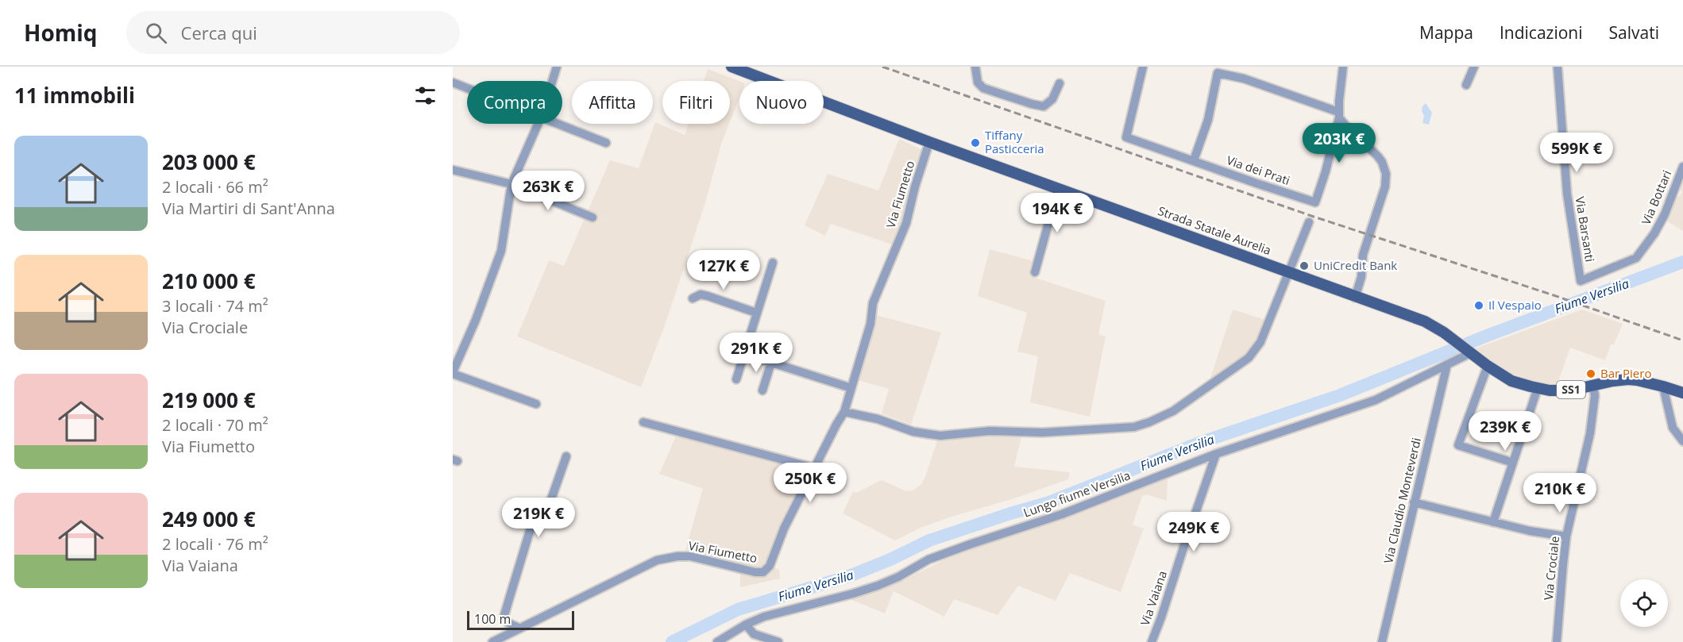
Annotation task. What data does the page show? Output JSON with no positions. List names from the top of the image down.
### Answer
{
  "streets": {
    "main road": ["Strada Statale Aurelia", "SS1"],
    "street": [
      "Via dei Prati",
      "Via Fiumetto",
      "Via Bottari",
      "Via Barsanti",
      "Lungo fiume Versilia",
      "Via Claudio Monteverdi",
      "Via Crociale",
      "Via Vaiana"
    ]
  },
  "crossings": [
    ["Via Fiumetto", "Strada Statale Aurelia"],
    ["Via Bottari", "Via Barsanti"],
    ["Strada Statale Aurelia", "Lungo fiume Versilia"],
    ["Strada Statale Aurelia", "Via Crociale"],
    ["Lungo fiume Versilia", "Via Claudio Monteverdi"],
    ["Lungo fiume Versilia", "Via Vaiana"]
  ],
  "water": ["Fiume Versilia"],
  "places": [
    "Tiffany Pasticceria",
    "UniCredit Bank",
    "Il Vespaio",
    "Bar Piero"
  ],
  "scale_bar": "100 m",
  "page": {
    "header": "Homiq",
    "search": "Cerca qui",
    "nav": ["Mappa", "Indicazioni", "Salvati"],
    "heading": "11 immobili",
    "chip": [
      "Compra",
      "Affitta",
      "Filtri",
      "Nuovo"
    ],
    "price": [
      "203K €",
      "599K €",
      "263K €",
      "194K €",
      "127K €",
      "291K €",
      "239K €",
      "250K €",
      "210K €",
      "219K €",
      "249K €"
    ],
    "list": [
      {
        "name": "203 000 €",
        "note": "2 locali · 66 m² · Via Martiri di Sant'Anna"
      },
      {
        "name": "210 000 €",
        "note": "3 locali · 74 m² · Via Crociale"
      },
      {
        "name": "219 000 €",
        "note": "2 locali · 70 m² · Via Fiumetto"
      },
      {
        "name": "249 000 €",
        "note": "2 locali · 76 m² · Via Vaiana"
      }
    ],
    "scale": "100 m"
  }
}
